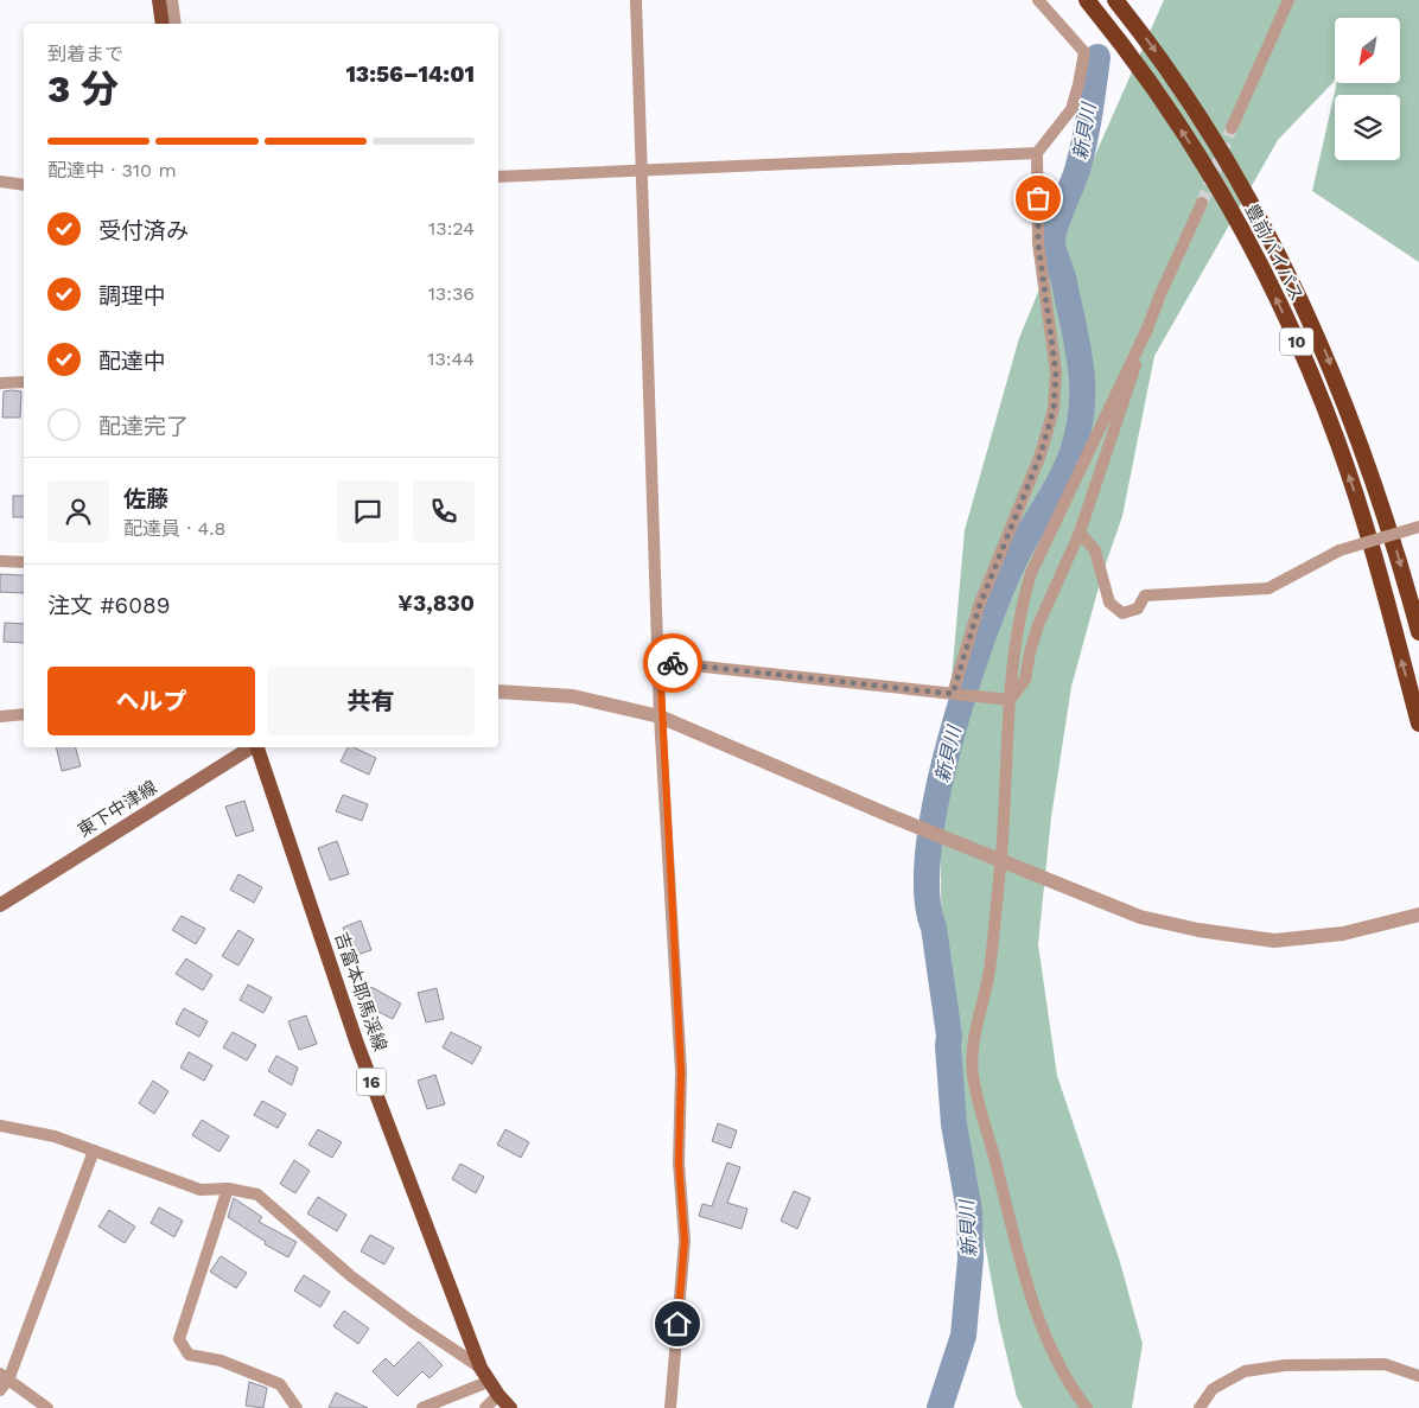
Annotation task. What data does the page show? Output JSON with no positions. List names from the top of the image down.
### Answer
{
  "streets": {
    "highway": ["豊前バイパス", "10"],
    "main road": ["東下中津線", "吉富本耶馬渓線", "16"]
  },
  "water": ["新貝川"],
  "north": "bottom left",
  "page": {
    "heading": ["3 分", "到着まで", "13:56–14:01"],
    "panel": [
      "佐藤",
      "配達員 · 4.8",
      "注文 #6089",
      "¥3,830"
    ],
    "bar": "配達中 · 310 m",
    "list": [
      ["受付済み", "13:24"],
      ["調理中", "13:36"],
      ["配達中", "13:44"],
      "配達完了"
    ],
    "buttons": ["ヘルプ", "共有"]
  }
}
